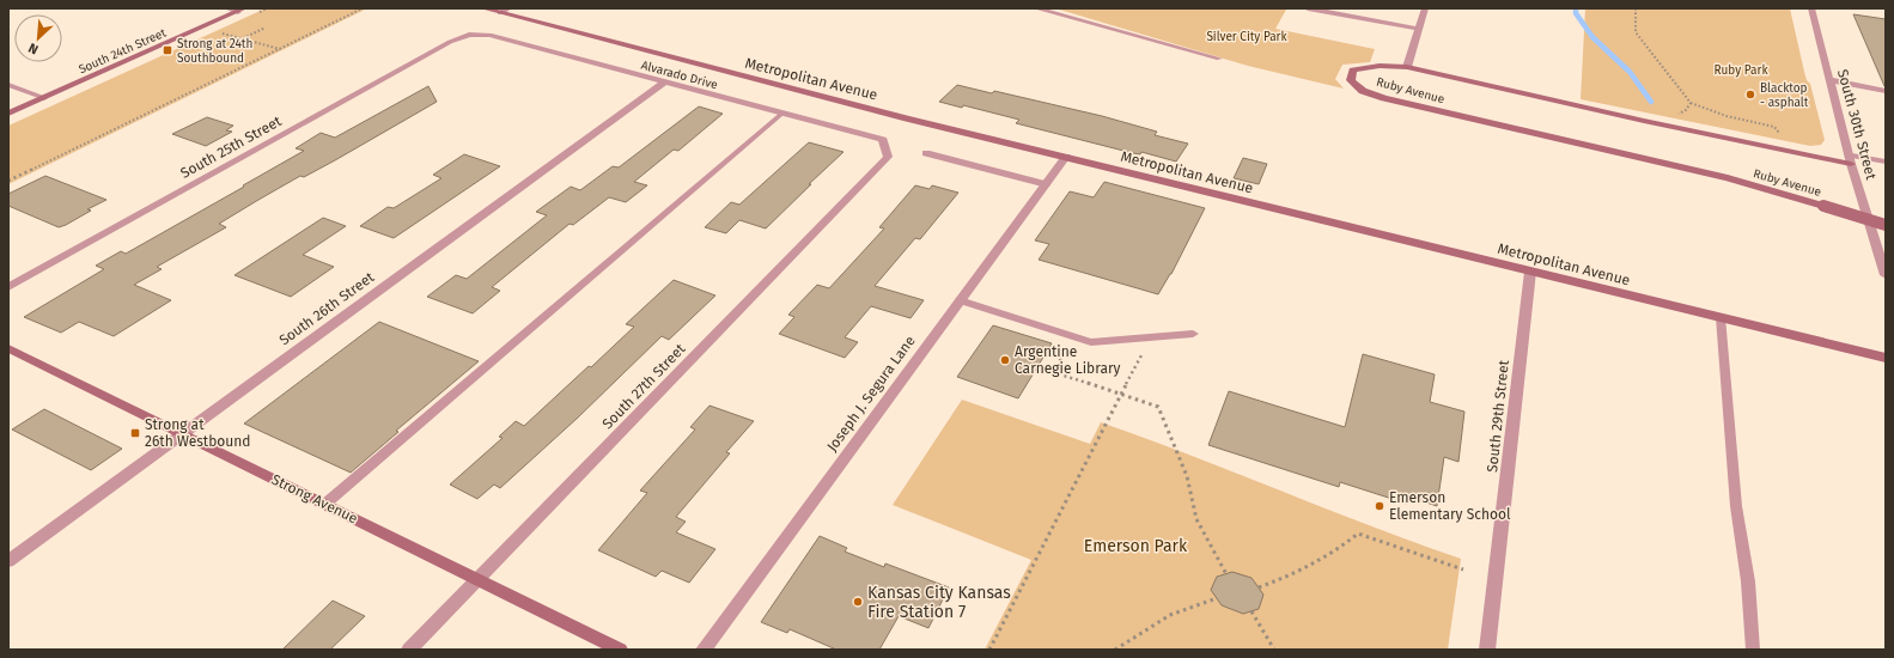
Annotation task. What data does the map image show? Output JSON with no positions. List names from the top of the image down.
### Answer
{
  "streets": {
    "street": [
      "South 24th Street",
      "Alvarado Drive",
      "Metropolitan Avenue",
      "Ruby Avenue",
      "South 30th Street",
      "South 25th Street",
      "South 26th Street",
      "South 27th Street",
      "Joseph J. Segura Lane",
      "South 29th Street",
      "Strong Avenue"
    ]
  },
  "crossings": [
    ["Alvarado Drive", "South 25th Street"],
    ["Alvarado Drive", "South 26th Street"],
    ["Alvarado Drive", "South 27th Street"],
    ["Metropolitan Avenue", "Joseph J. Segura Lane"],
    ["Metropolitan Avenue", "South 29th Street"],
    ["Ruby Avenue", "South 30th Street"],
    ["South 26th Street", "Strong Avenue"],
    ["South 27th Street", "Strong Avenue"]
  ],
  "parks": ["Silver City Park", "Ruby Park", "Emerson Park"],
  "places": {
    "transit": ["Strong at 24th Southbound", "Strong at 26th Westbound"],
    "other": [
      "Blacktop - asphalt",
      "Argentine Carnegie Library",
      "Emerson Elementary School",
      "Kansas City Kansas Fire Station 7"
    ]
  },
  "north": "bottom left"
}
